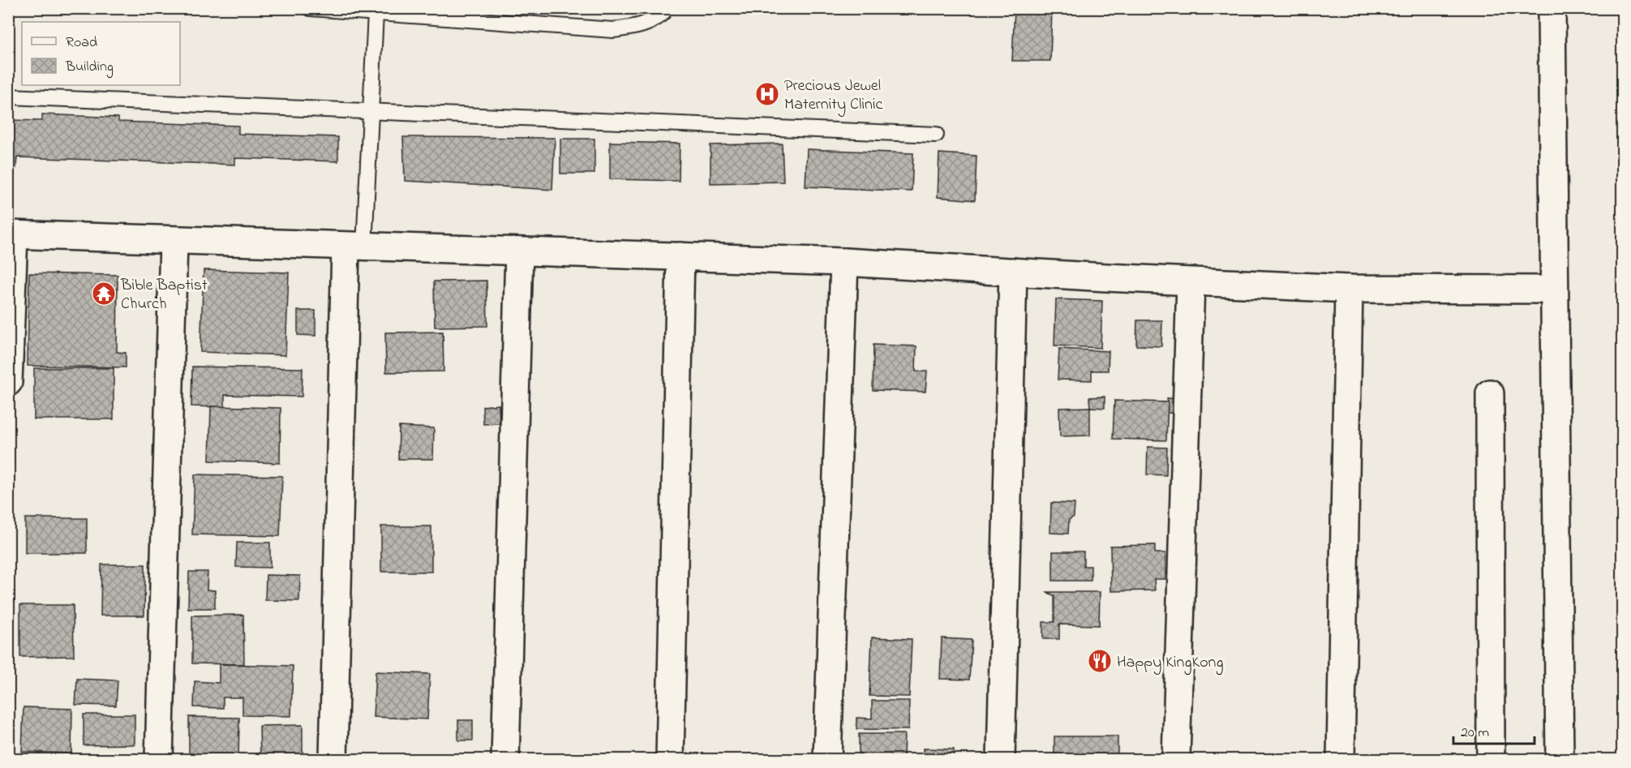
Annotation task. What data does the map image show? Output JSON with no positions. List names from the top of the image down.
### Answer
{
  "places": {
    "hospital": ["Precious Jewel Maternity Clinic"],
    "temple": ["Bible Baptist Church"],
    "restaurant": ["Happy KingKong"]
  },
  "legend": ["Road", "Building"],
  "scale_bar": "20 m"
}
